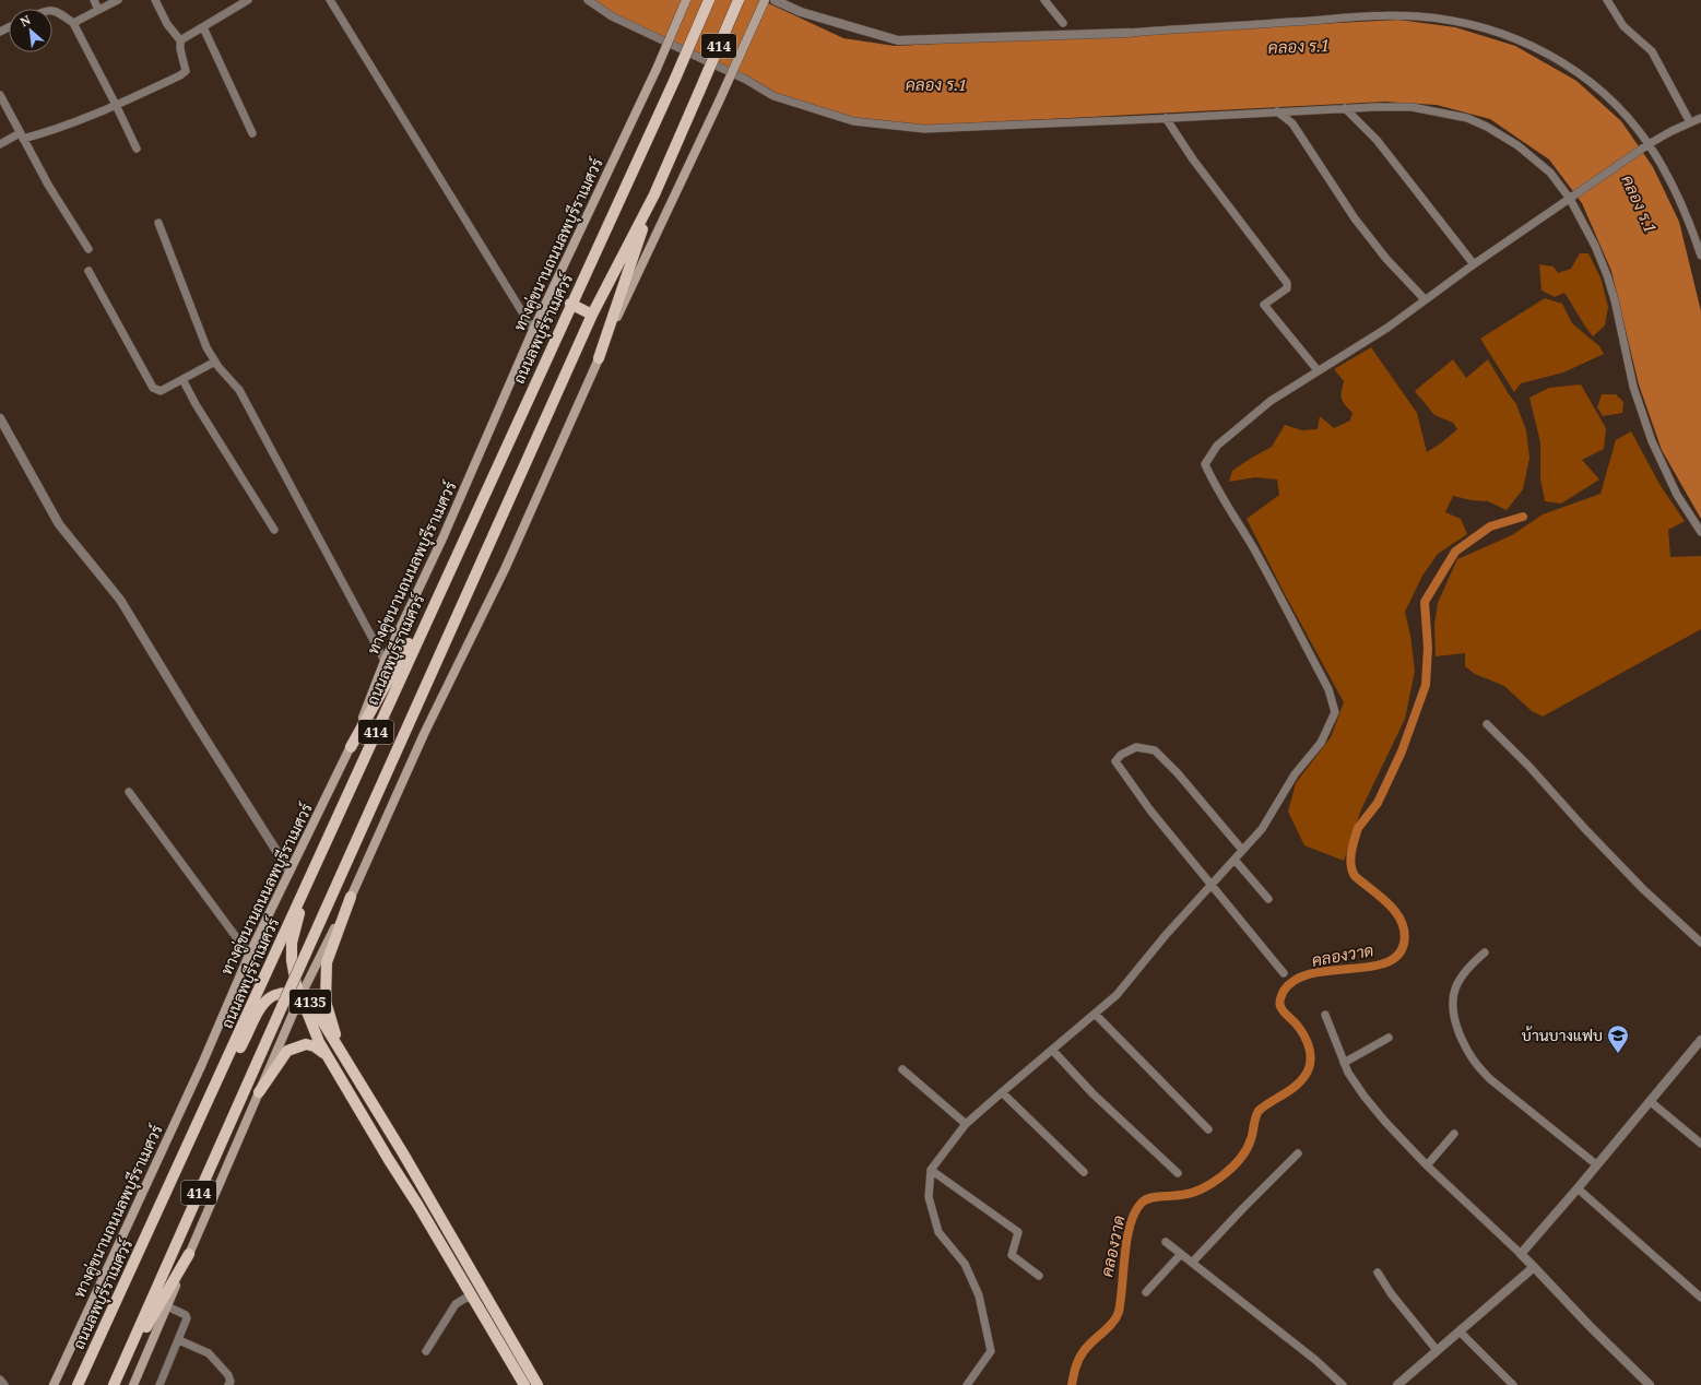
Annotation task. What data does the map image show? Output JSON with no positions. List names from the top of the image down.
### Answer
{
  "streets": {
    "main road": [
      "414",
      "ทางคู่ขนานถนนลพบุรีราเมศวร์",
      "ถนนลพบุรีราเมศวร์",
      "4135"
    ]
  },
  "crossings": [
    ["414", "4135"],
    ["ถนนลพบุรีราเมศวร์", "4135"]
  ],
  "water": ["คลอง ร.1", "คลองวาด"],
  "places": {
    "school or university": ["บ้านบางแฟบ"]
  },
  "north": "top left"
}
